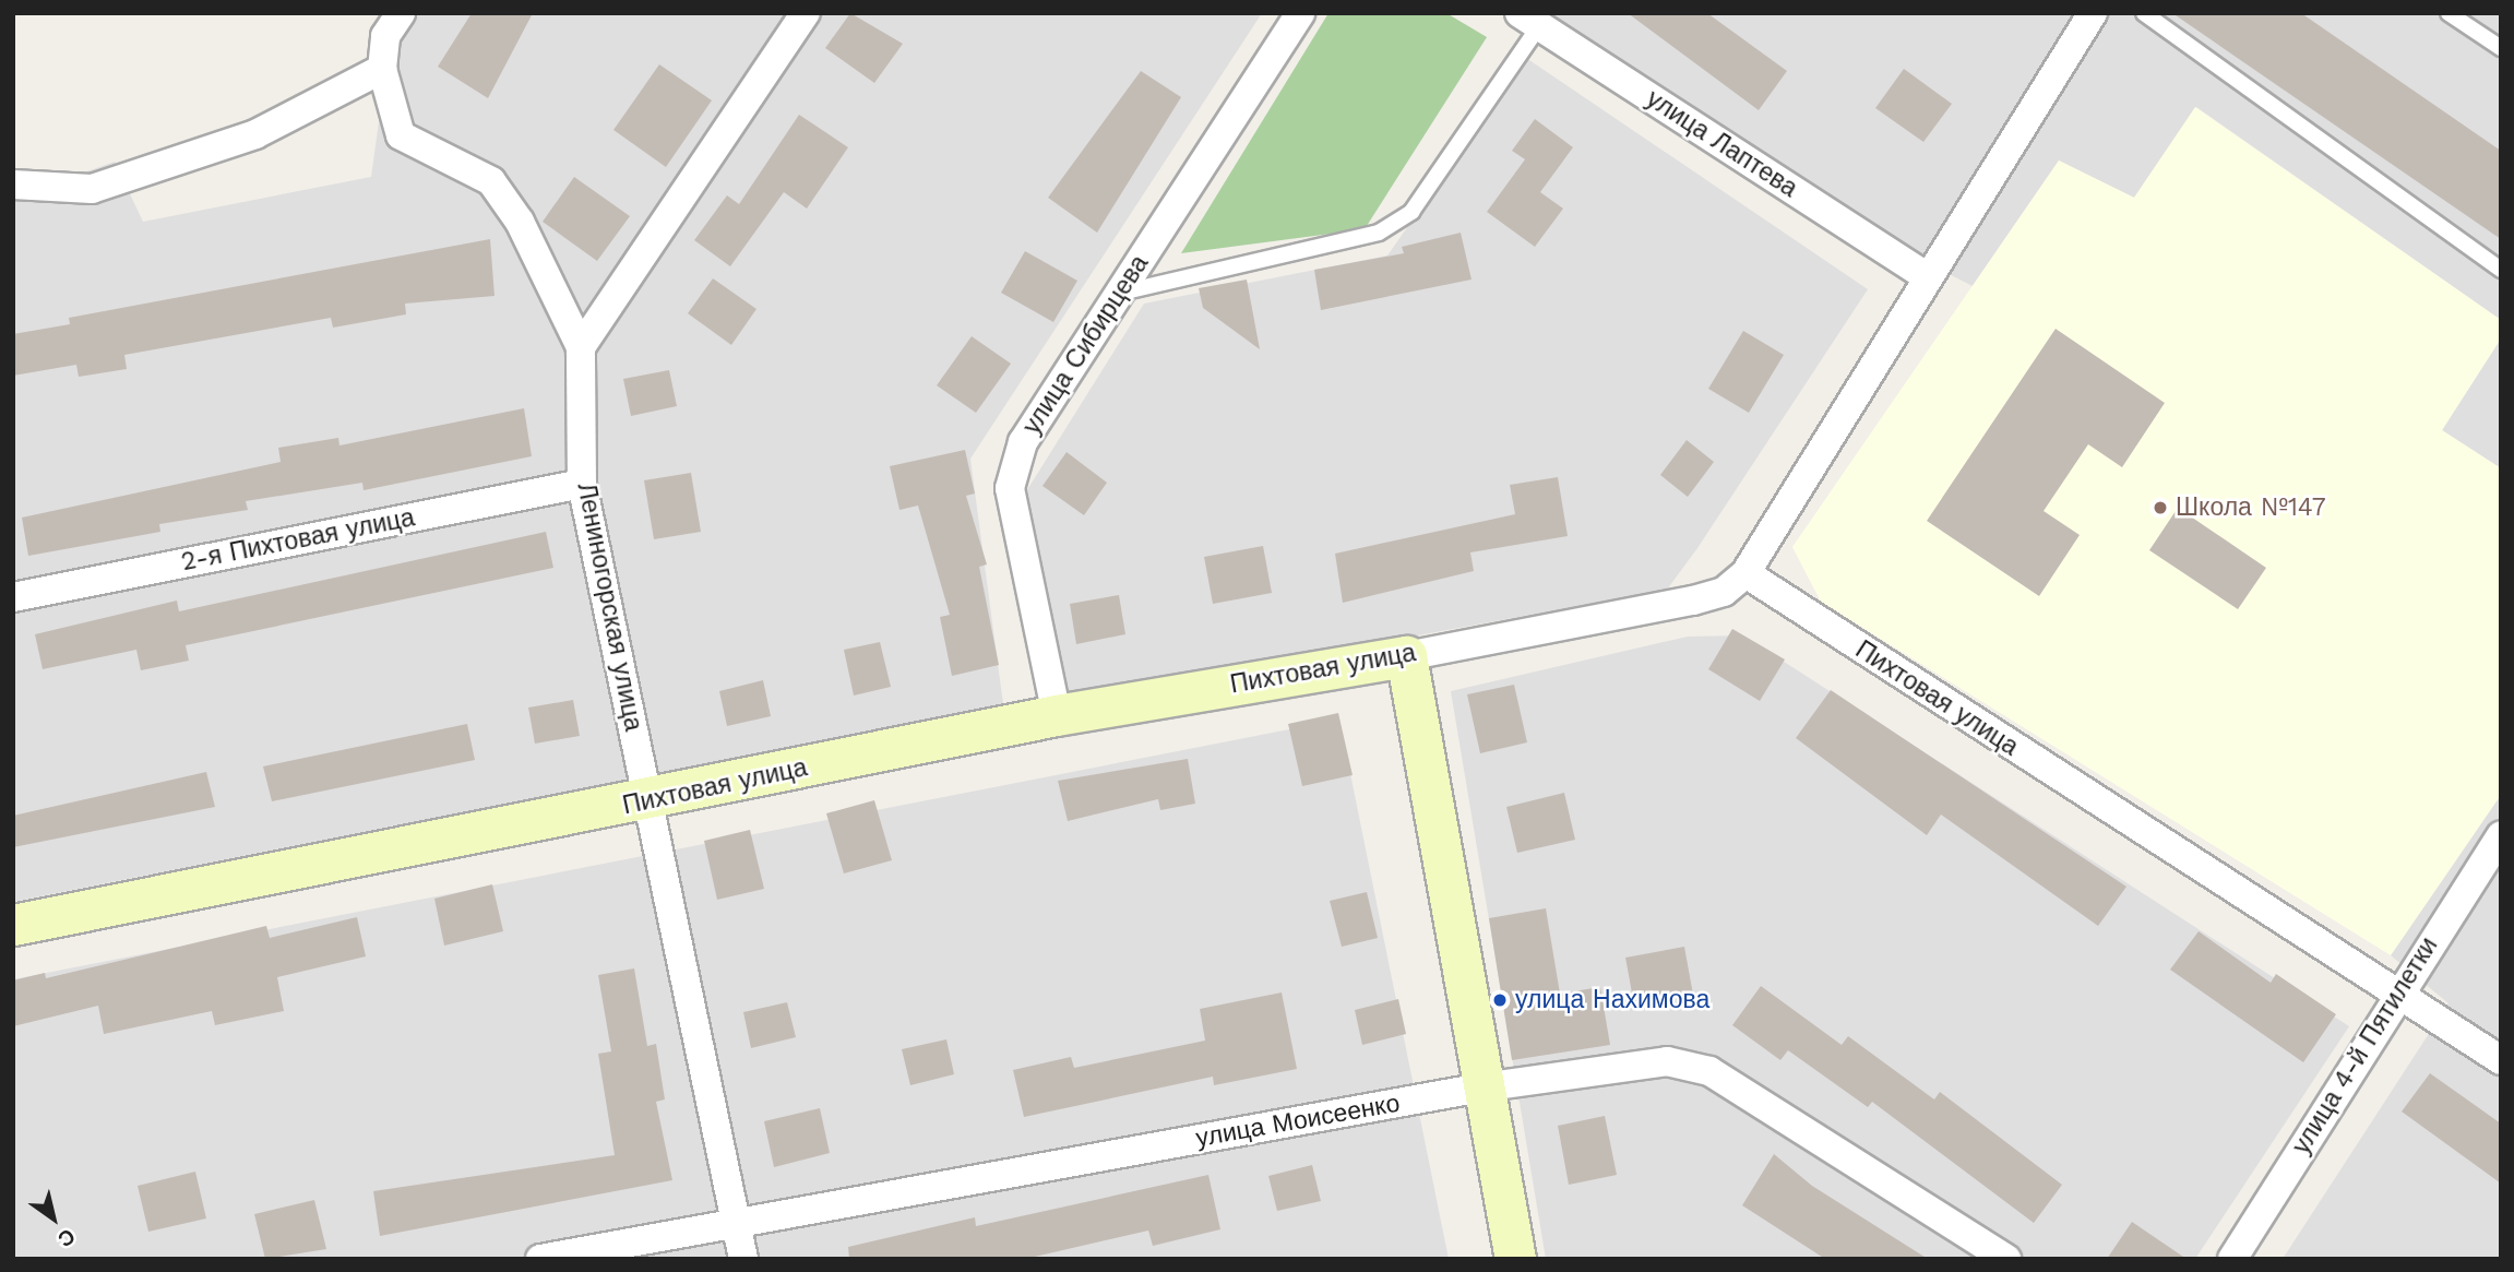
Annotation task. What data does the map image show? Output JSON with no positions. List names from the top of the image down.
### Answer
{
  "streets": {
    "street": [
      "улица Лаптева",
      "улица Сибирцева",
      "2-я Пихтовая улица",
      "Лениногорская улица",
      "Пихтовая улица",
      "улица 4-й Пятилетки",
      "улица Моисеенко"
    ]
  },
  "crossings": [
    ["улица Сибирцева", "Пихтовая улица"],
    ["2-я Пихтовая улица", "Лениногорская улица"],
    ["Лениногорская улица", "Пихтовая улица"],
    ["Лениногорская улица", "улица Моисеенко"],
    ["Пихтовая улица", "улица 4-й Пятилетки"]
  ],
  "places": ["Школа №147", "улица Нахимова"],
  "north": "bottom right"
}
